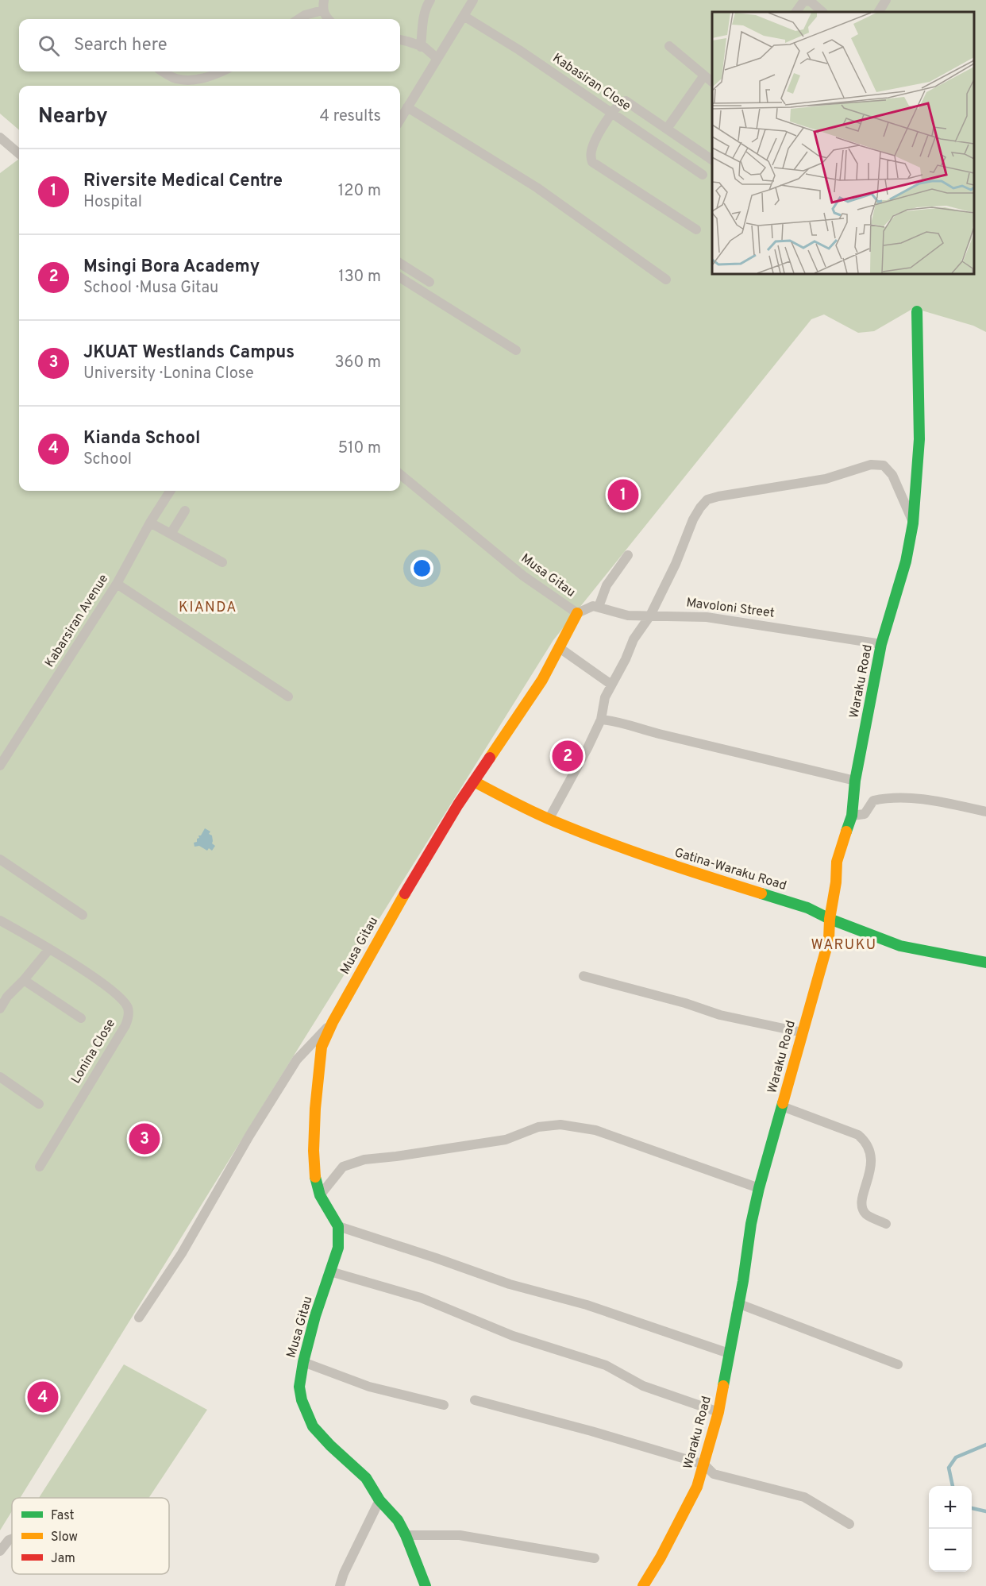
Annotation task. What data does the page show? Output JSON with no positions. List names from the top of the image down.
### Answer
{
  "streets": {
    "street": [
      "Kabasiran Close",
      "Musa Gitau",
      "Mavoloni Street",
      "Kabarsiran Avenue",
      "Waraku Road",
      "Gatina-Waraku Road",
      "Lonina Close"
    ]
  },
  "crossings": [
    ["Musa Gitau", "Gatina-Waraku Road"],
    ["Mavoloni Street", "Waraku Road"],
    ["Waraku Road", "Gatina-Waraku Road"]
  ],
  "districts": ["KIANDA", "WARUKU"],
  "legend": ["Fast", "Slow", "Jam"],
  "page": {
    "search": "Search here",
    "heading": ["Nearby", "4 results"],
    "list": [
      {
        "mark": "1",
        "name": "Riversite Medical Centre",
        "note": "Hospital",
        "value": "120 m"
      },
      {
        "mark": "2",
        "name": "Msingi Bora Academy",
        "note": "School · Musa Gitau",
        "value": "130 m"
      },
      {
        "mark": "3",
        "name": "JKUAT Westlands Campus",
        "note": "University · Lonina Close",
        "value": "360 m"
      },
      {
        "mark": "4",
        "name": "Kianda School",
        "note": "School",
        "value": "510 m"
      }
    ],
    "pins": [
      "1",
      "2",
      "3",
      "4"
    ],
    "map_buttons": ["+", "−"]
  }
}
